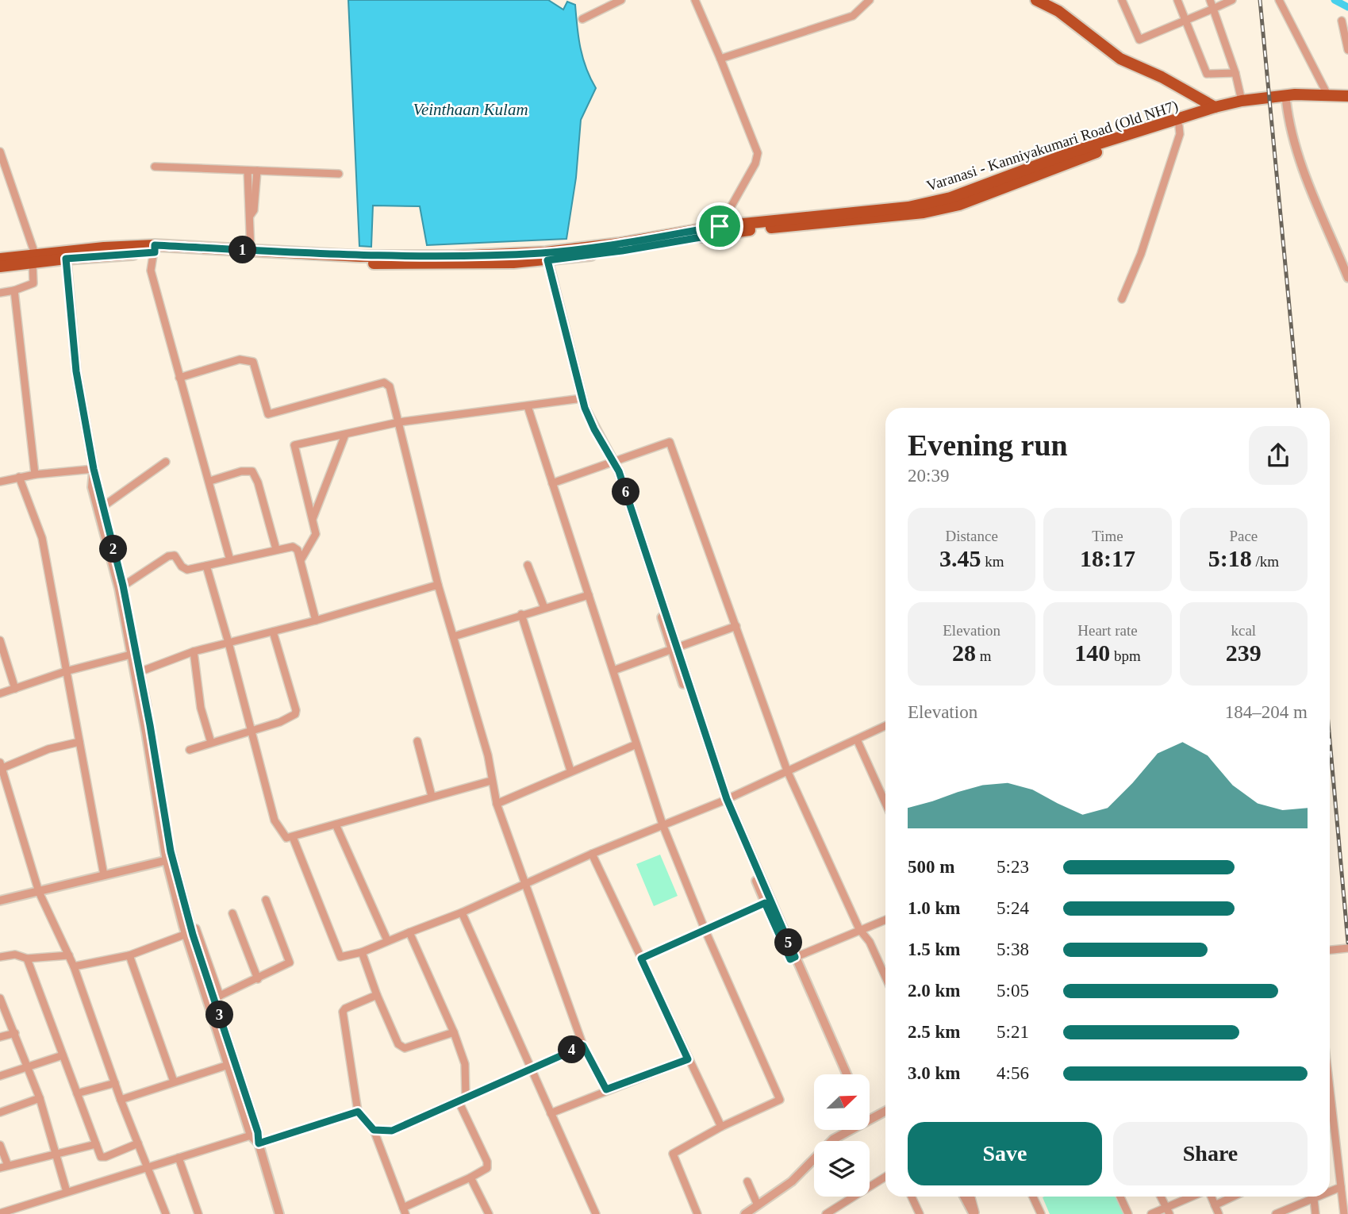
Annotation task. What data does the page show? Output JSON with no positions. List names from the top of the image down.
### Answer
{
  "streets": {
    "main road": ["Varanasi - Kanniyakumari Road (Old NH7)"]
  },
  "water": ["Veinthaan Kulam"],
  "north": "top right",
  "page": {
    "pins": [
      "1",
      "6",
      "2",
      "5",
      "3",
      "4"
    ],
    "heading": ["Evening run", "20:39"],
    "stats": [
      ["Distance", "3.45 km"],
      ["Time", "18:17"],
      ["Pace", "5:18 /km"],
      ["Elevation", "28 m"],
      ["Heart rate", "140 bpm"],
      ["kcal", "239"]
    ],
    "chart": ["Elevation", "184–204 m"],
    "list": [
      {
        "name": "500 m",
        "note": "5:23"
      },
      {
        "name": "1.0 km",
        "note": "5:24"
      },
      {
        "name": "1.5 km",
        "note": "5:38"
      },
      {
        "name": "2.0 km",
        "note": "5:05"
      },
      {
        "name": "2.5 km",
        "note": "5:21"
      },
      {
        "name": "3.0 km",
        "note": "4:56"
      }
    ],
    "buttons": ["Save", "Share"]
  }
}
